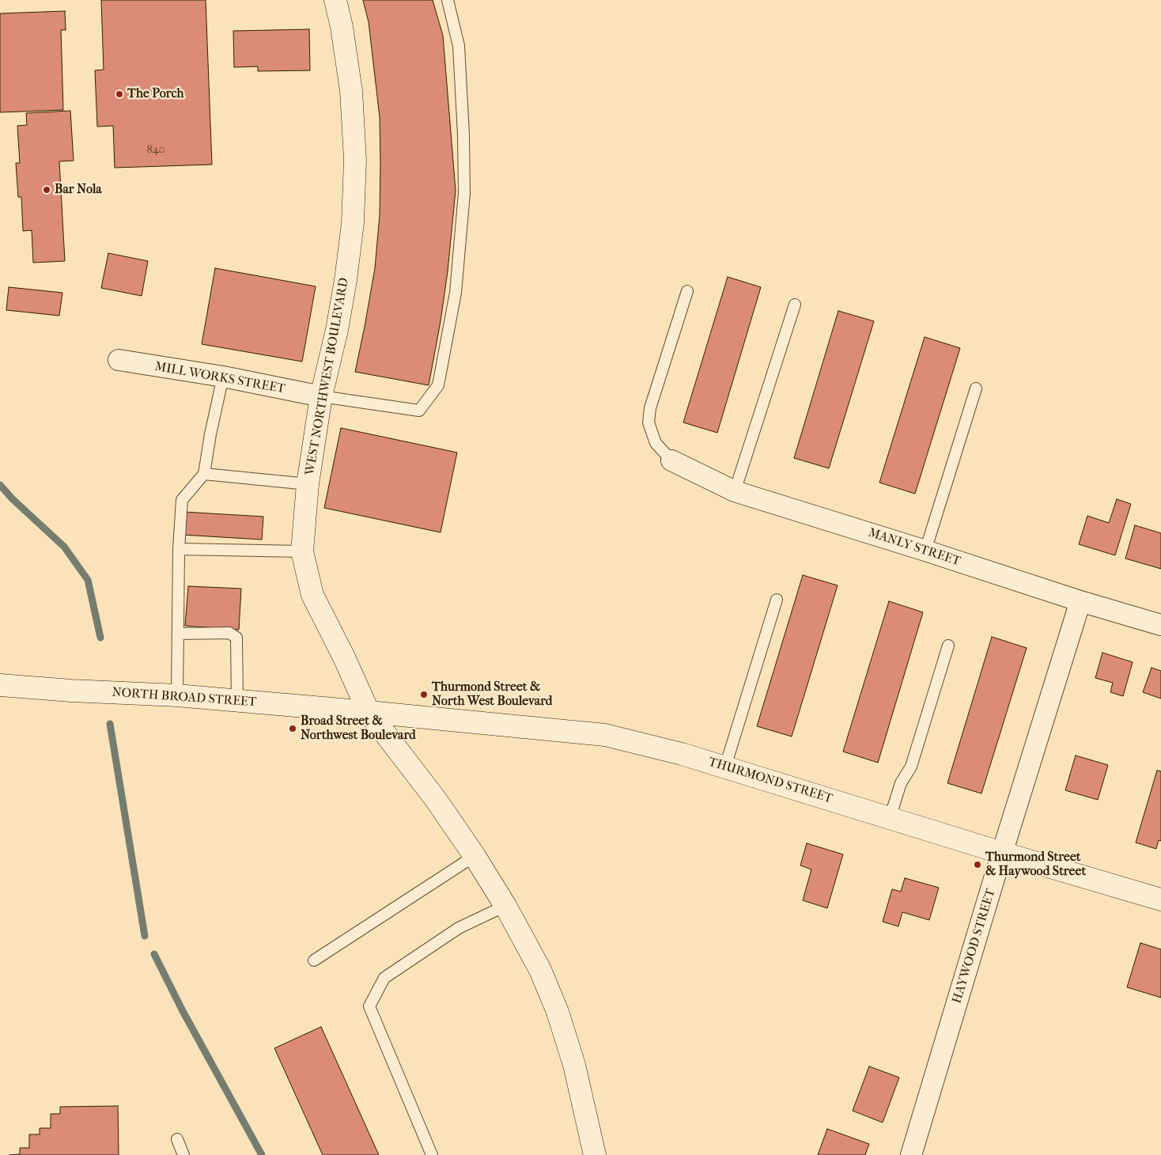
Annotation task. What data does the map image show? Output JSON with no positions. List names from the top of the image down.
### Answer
{
  "streets": {
    "main road": ["WEST NORTHWEST BOULEVARD", "NORTH BROAD STREET", "THURMOND STREET"],
    "street": ["MILL WORKS STREET", "MANLY STREET", "HAYWOOD STREET"]
  },
  "crossings": [
    ["WEST NORTHWEST BOULEVARD", "MILL WORKS STREET"],
    ["WEST NORTHWEST BOULEVARD", "NORTH BROAD STREET"],
    ["WEST NORTHWEST BOULEVARD", "THURMOND STREET"],
    ["MANLY STREET", "HAYWOOD STREET"],
    ["NORTH BROAD STREET", "THURMOND STREET"],
    ["THURMOND STREET", "HAYWOOD STREET"]
  ],
  "places": [
    "The Porch",
    "Bar Nola",
    "Thurmond Street & North West Boulevard",
    "Broad Street & Northwest Boulevard",
    "Thurmond Street & Haywood Street"
  ],
  "house_numbers": ["840"]
}
